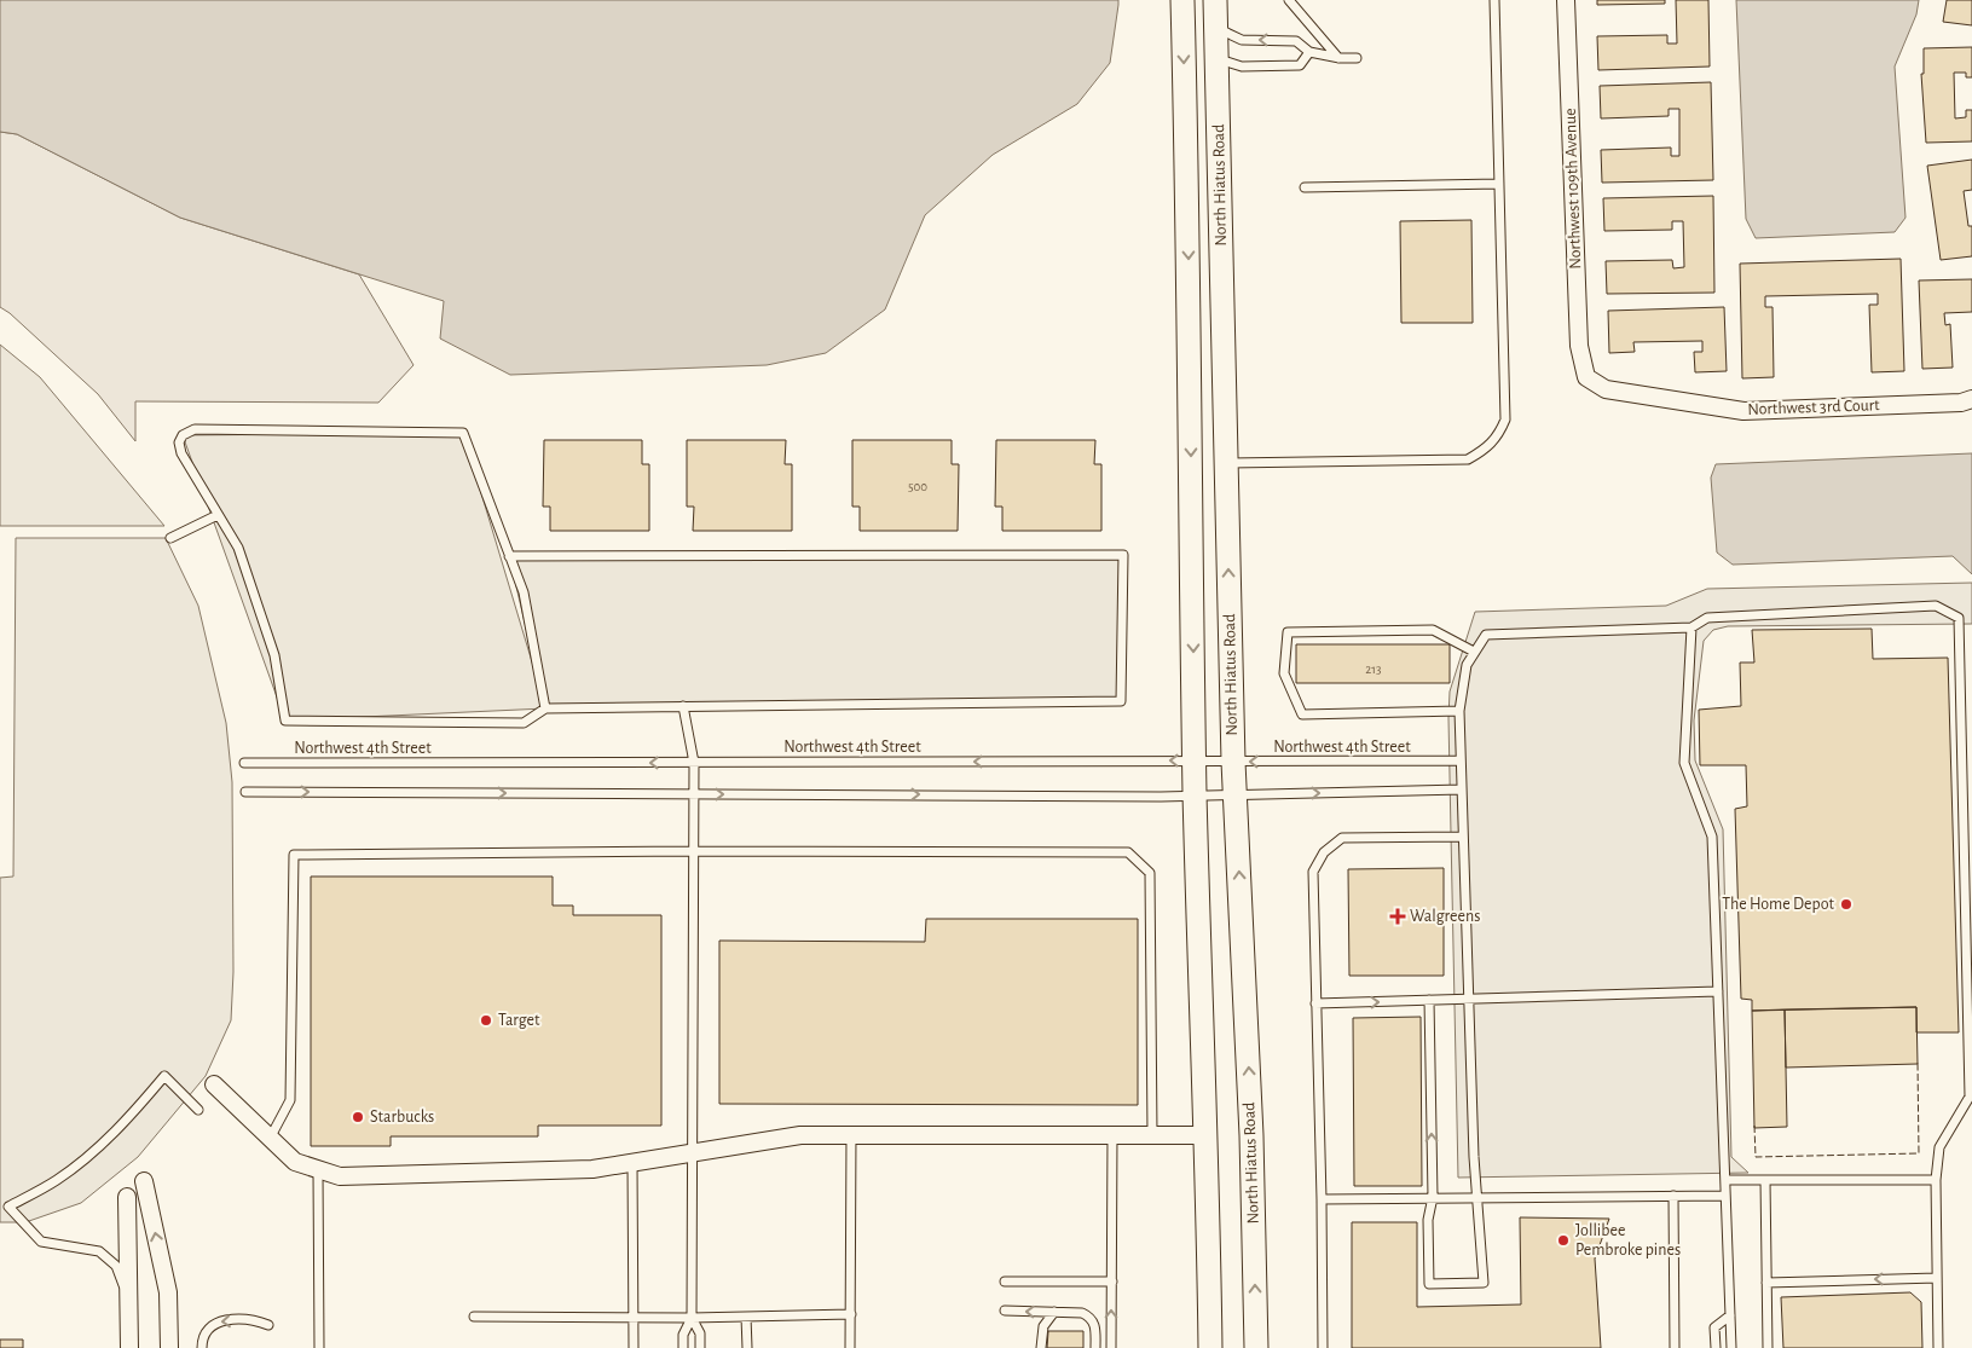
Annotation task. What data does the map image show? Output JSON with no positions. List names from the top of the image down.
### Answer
{
  "streets": {
    "main road": ["North Hiatus Road"],
    "street": ["Northwest 109th Avenue", "Northwest 3rd Court"],
    "lane": ["Northwest 4th Street"]
  },
  "crossings": [
    ["North Hiatus Road", "Northwest 4th Street"],
    ["Northwest 109th Avenue", "Northwest 3rd Court"]
  ],
  "places": {
    "other": [
      "The Home Depot",
      "Target",
      "Starbucks",
      "Jollibee Pembroke pines"
    ],
    "health": ["Walgreens"]
  },
  "house_numbers": ["500", "213"]
}
